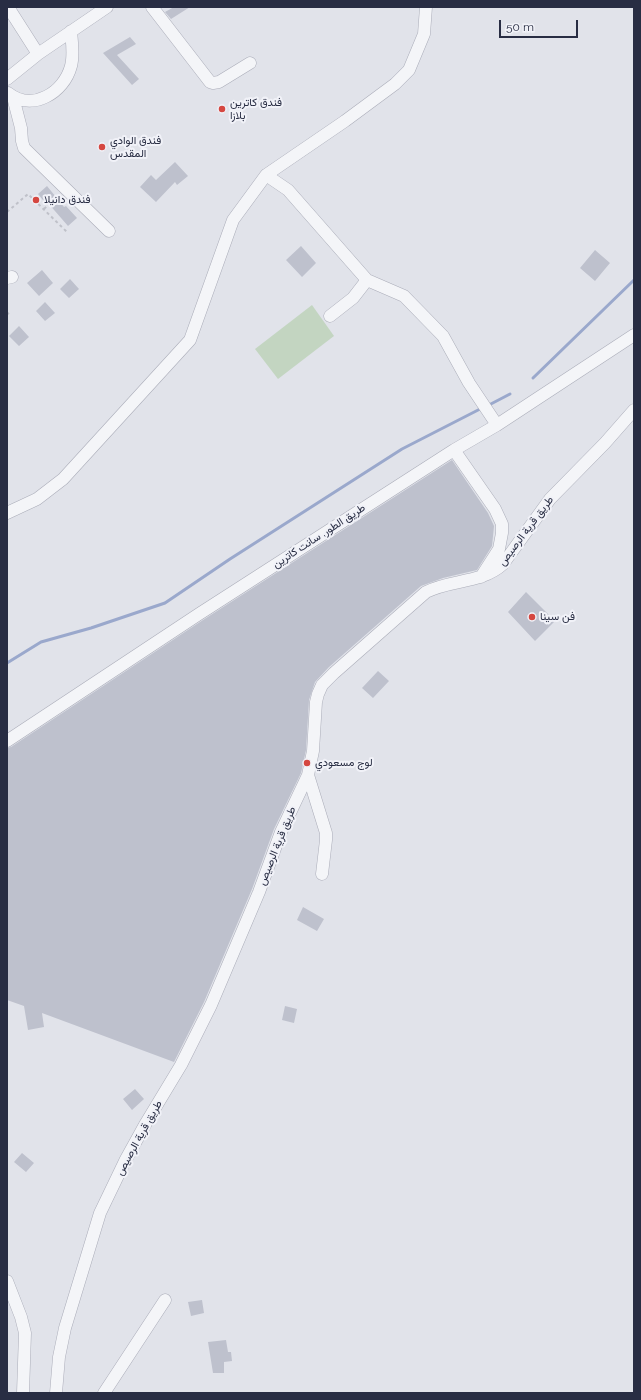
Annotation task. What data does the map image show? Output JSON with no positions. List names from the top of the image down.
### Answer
{
  "streets": {
    "street": ["طريق قرية الرصيص", "طريق الطور, سانت كاترين"]
  },
  "places": [
    "فندق كاترين بلازا",
    "فندق الوادي المقدس",
    "فندق دانيلا",
    "فن سينا",
    "لوج مسعودي"
  ],
  "scale_bar": "50 m"
}
